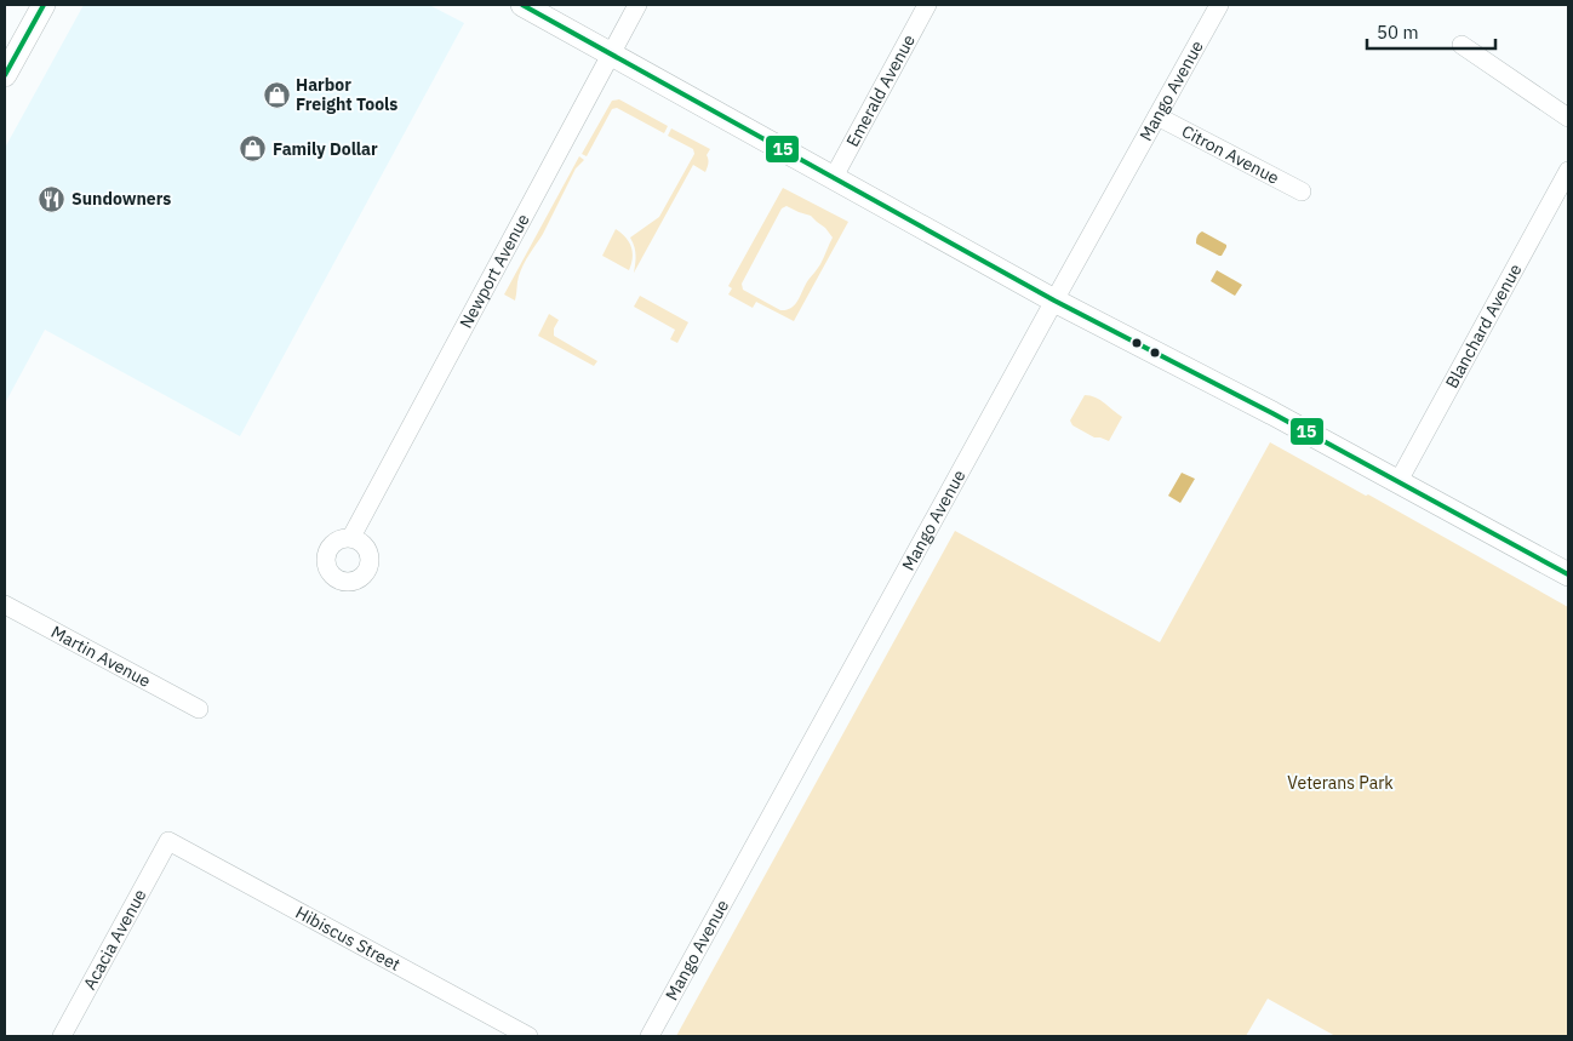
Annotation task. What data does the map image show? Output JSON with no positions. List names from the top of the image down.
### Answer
{
  "streets": {
    "street": [
      "Emerald Avenue",
      "Mango Avenue",
      "Citron Avenue",
      "Newport Avenue",
      "Blanchard Avenue",
      "Martin Avenue",
      "Acacia Avenue",
      "Hibiscus Street"
    ]
  },
  "crossings": [
    ["Mango Avenue", "Citron Avenue"],
    ["Acacia Avenue", "Hibiscus Street"]
  ],
  "parks": ["Veterans Park"],
  "places": {
    "shop": ["Harbor Freight Tools", "Family Dollar"],
    "restaurant": ["Sundowners"]
  },
  "lines": ["transit line 15"],
  "scale_bar": "50 m"
}
